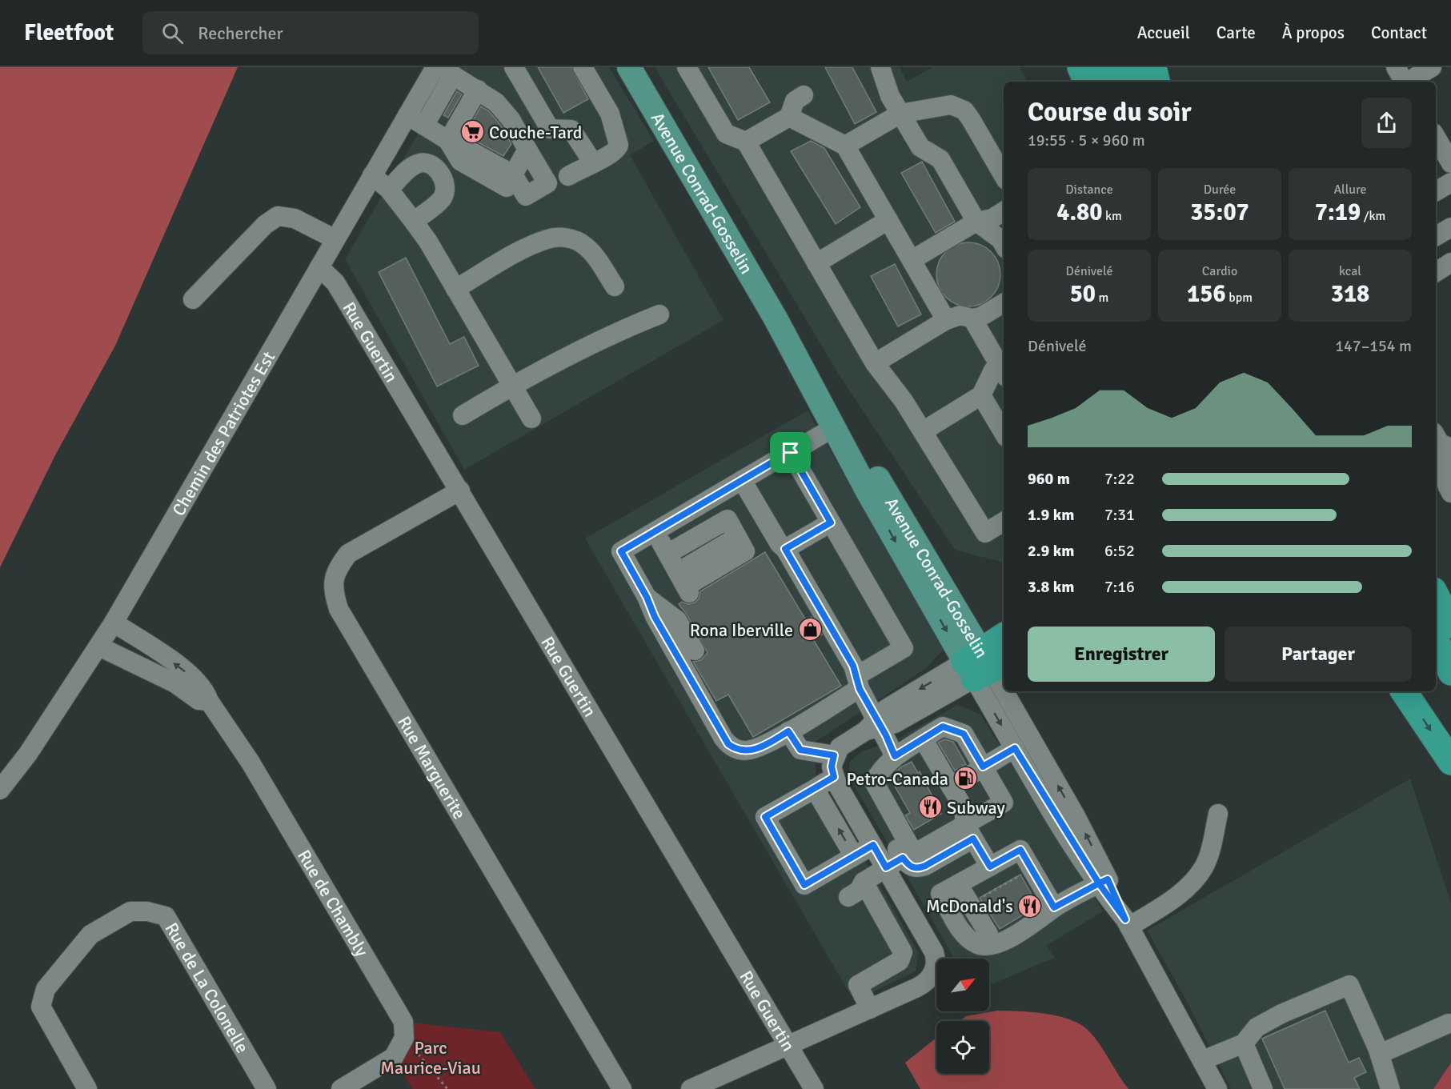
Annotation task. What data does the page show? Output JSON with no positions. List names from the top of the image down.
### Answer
{
  "streets": {
    "main road": ["Avenue Conrad-Gosselin"],
    "street": [
      "Rue Guertin",
      "Chemin des Patriotes Est",
      "Rue Marguerite",
      "Rue de Chambly",
      "Rue de La Colonelle"
    ]
  },
  "crossings": [
    ["Rue Guertin", "Chemin des Patriotes Est"],
    ["Rue Guertin", "Rue Marguerite"],
    ["Chemin des Patriotes Est", "Rue de Chambly"]
  ],
  "parks": ["Parc Maurice-Viau"],
  "places": {
    "supermarket": ["Couche-Tard"],
    "shop": ["Rona Iberville"],
    "fuel station": ["Petro-Canada"],
    "restaurant": ["Subway", "McDonald's"]
  },
  "north": "top right",
  "page": {
    "header": "Fleetfoot",
    "search": "Rechercher",
    "nav": [
      "Accueil",
      "Carte",
      "À propos",
      "Contact"
    ],
    "heading": ["Course du soir", "19:55 · 5 × 960 m"],
    "stats": [
      ["Distance", "4.80 km"],
      ["Durée", "35:07"],
      ["Allure", "7:19 /km"],
      ["Dénivelé", "50 m"],
      ["Cardio", "156 bpm"],
      ["kcal", "318"]
    ],
    "chart": ["Dénivelé", "147–154 m"],
    "list": [
      {
        "name": "960 m",
        "note": "7:22"
      },
      {
        "name": "1.9 km",
        "note": "7:31"
      },
      {
        "name": "2.9 km",
        "note": "6:52"
      },
      {
        "name": "3.8 km",
        "note": "7:16"
      }
    ],
    "buttons": ["Enregistrer", "Partager"]
  }
}
